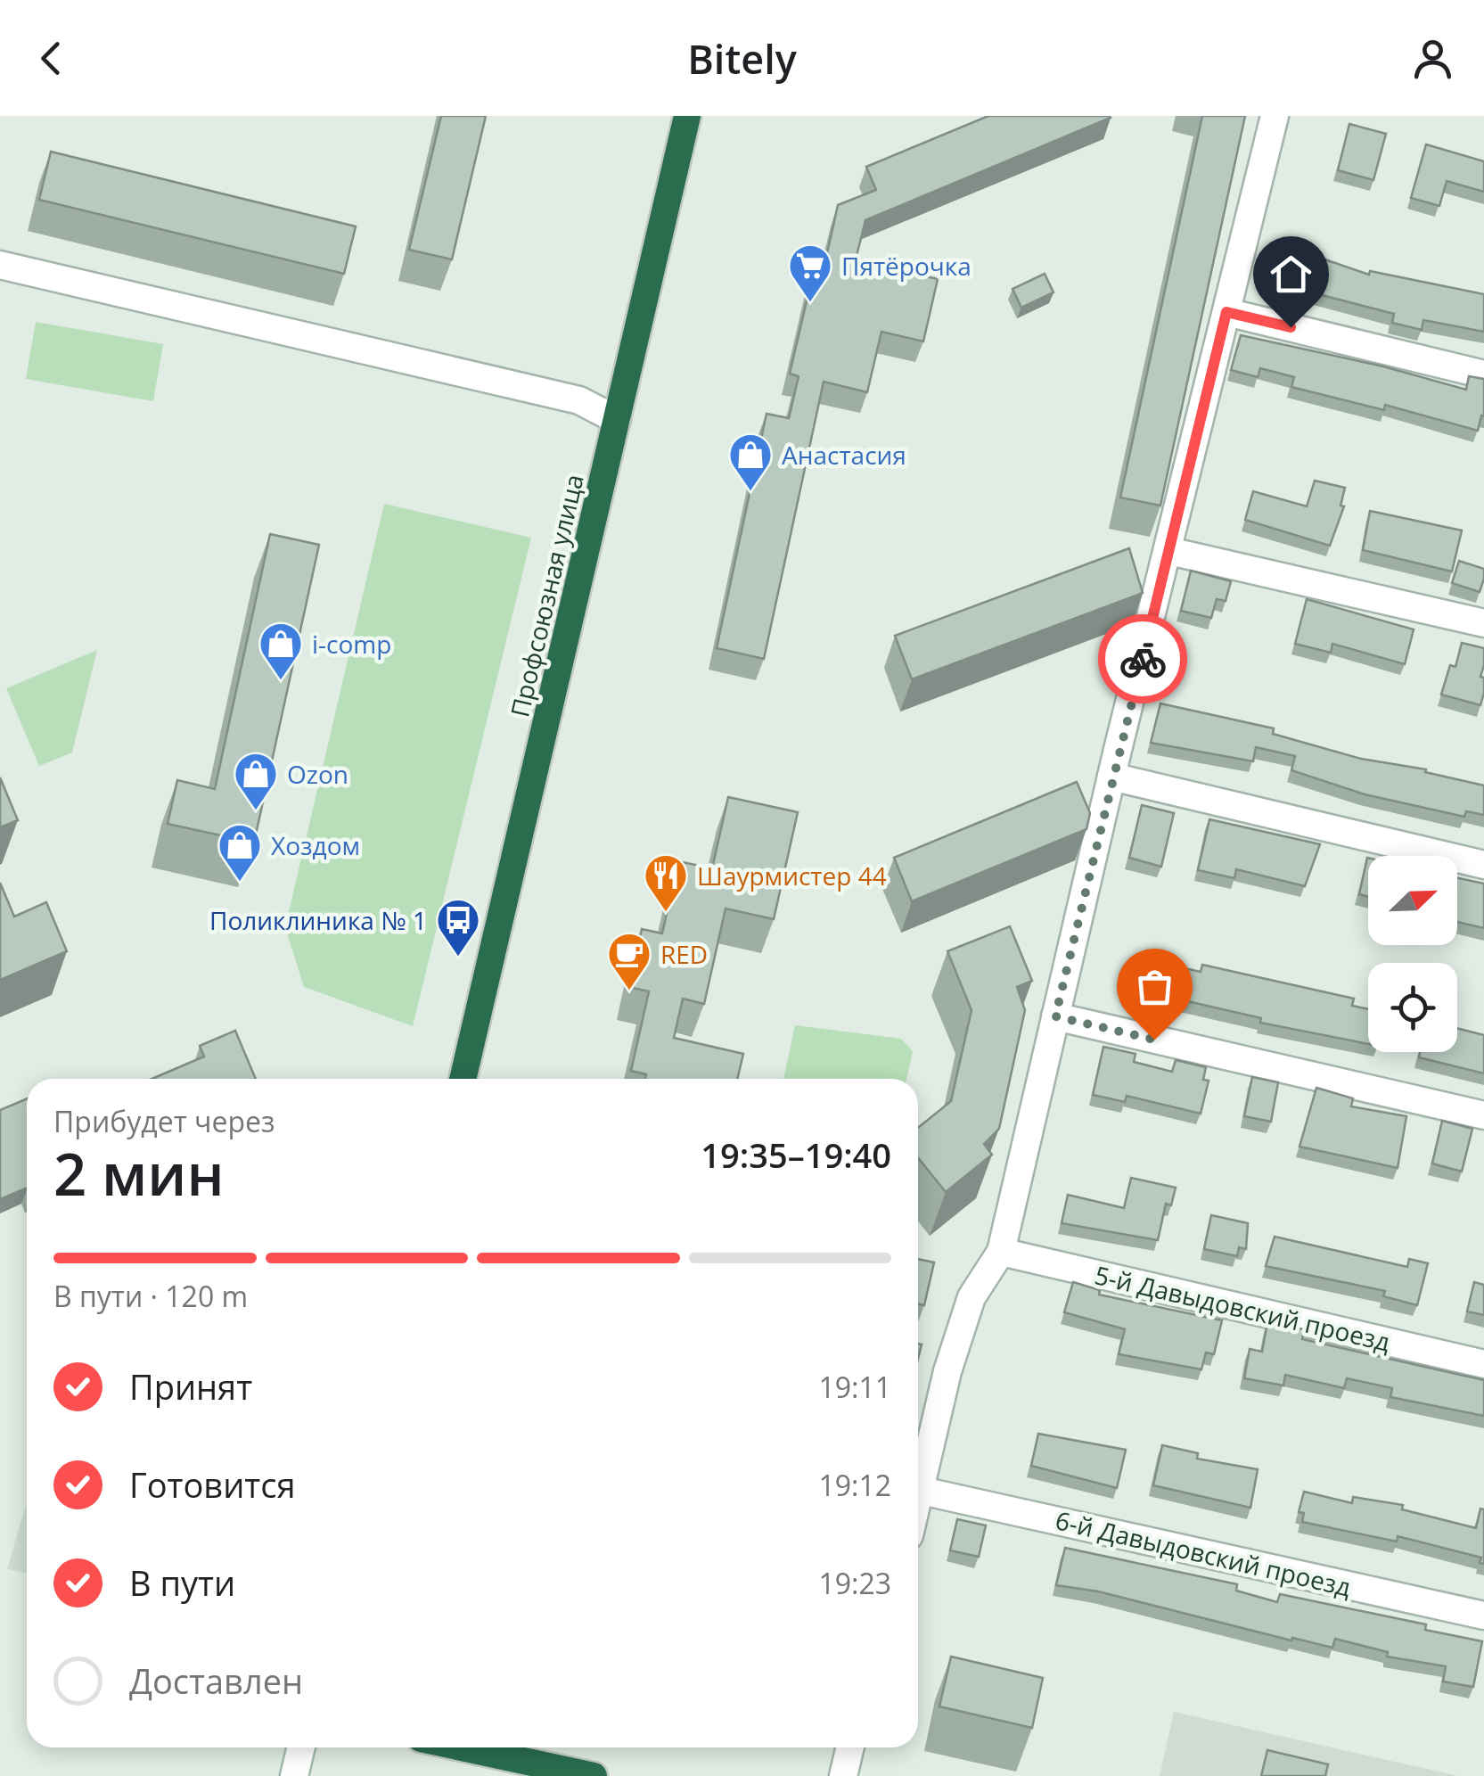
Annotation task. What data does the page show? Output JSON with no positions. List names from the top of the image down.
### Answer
{
  "streets": {
    "highway": ["Профсоюзная улица"],
    "street": ["5-й Давыдовский проезд", "6-й Давыдовский проезд"]
  },
  "places": {
    "supermarket": ["Пятёрочка"],
    "shop": [
      "Анастасия",
      "i-comp",
      "Ozon",
      "Хоздом"
    ],
    "restaurant": ["Шаурмистер 44"],
    "bus stop": ["Поликлиника № 1"],
    "cafe": ["RED"]
  },
  "north": "top right",
  "page": {
    "header": "Bitely",
    "heading": ["2 мин", "Прибудет через", "19:35–19:40"],
    "bar": "В пути · 120 m",
    "list": [
      ["Принят", "19:11"],
      ["Готовится", "19:12"],
      ["В пути", "19:23"],
      "Доставлен"
    ]
  }
}
